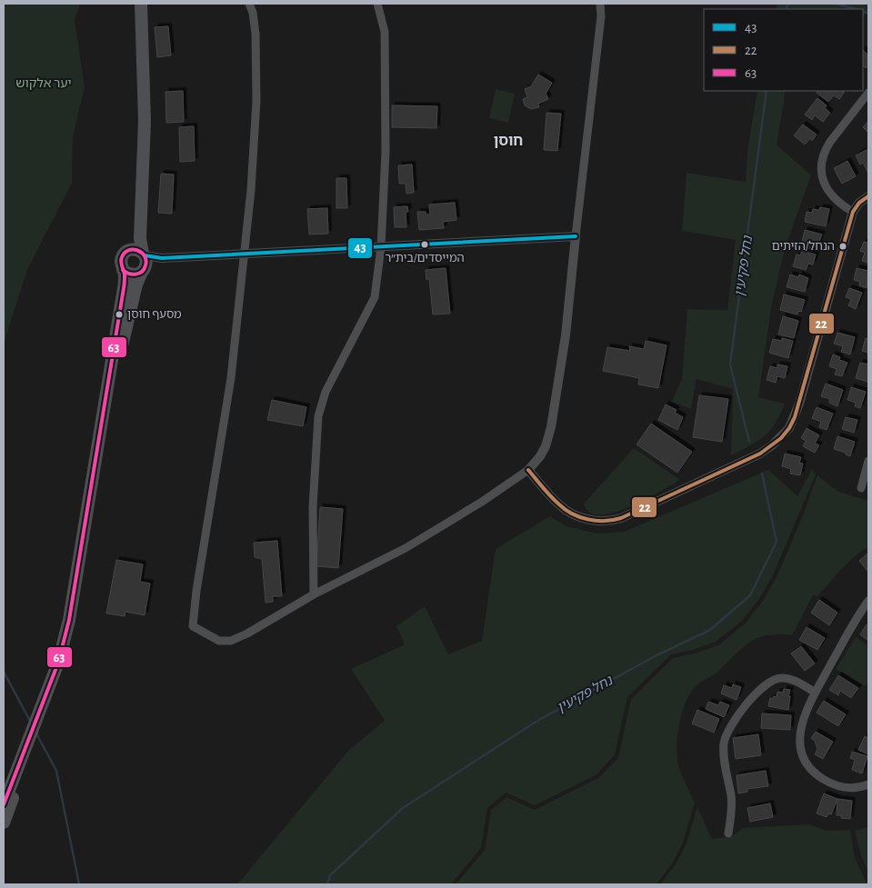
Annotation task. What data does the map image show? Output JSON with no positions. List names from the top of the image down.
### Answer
{
  "districts": ["חוסן"],
  "water": ["נחל פקיעין"],
  "parks": ["יער אלקוש"],
  "places": ["המייסדים/בית״ר", "הנחל/הזיתים", "מסעף חוסן"],
  "lines": ["transit line 22", "transit line 43", "transit line 63"],
  "legend": ["43", "22", "63"]
}
